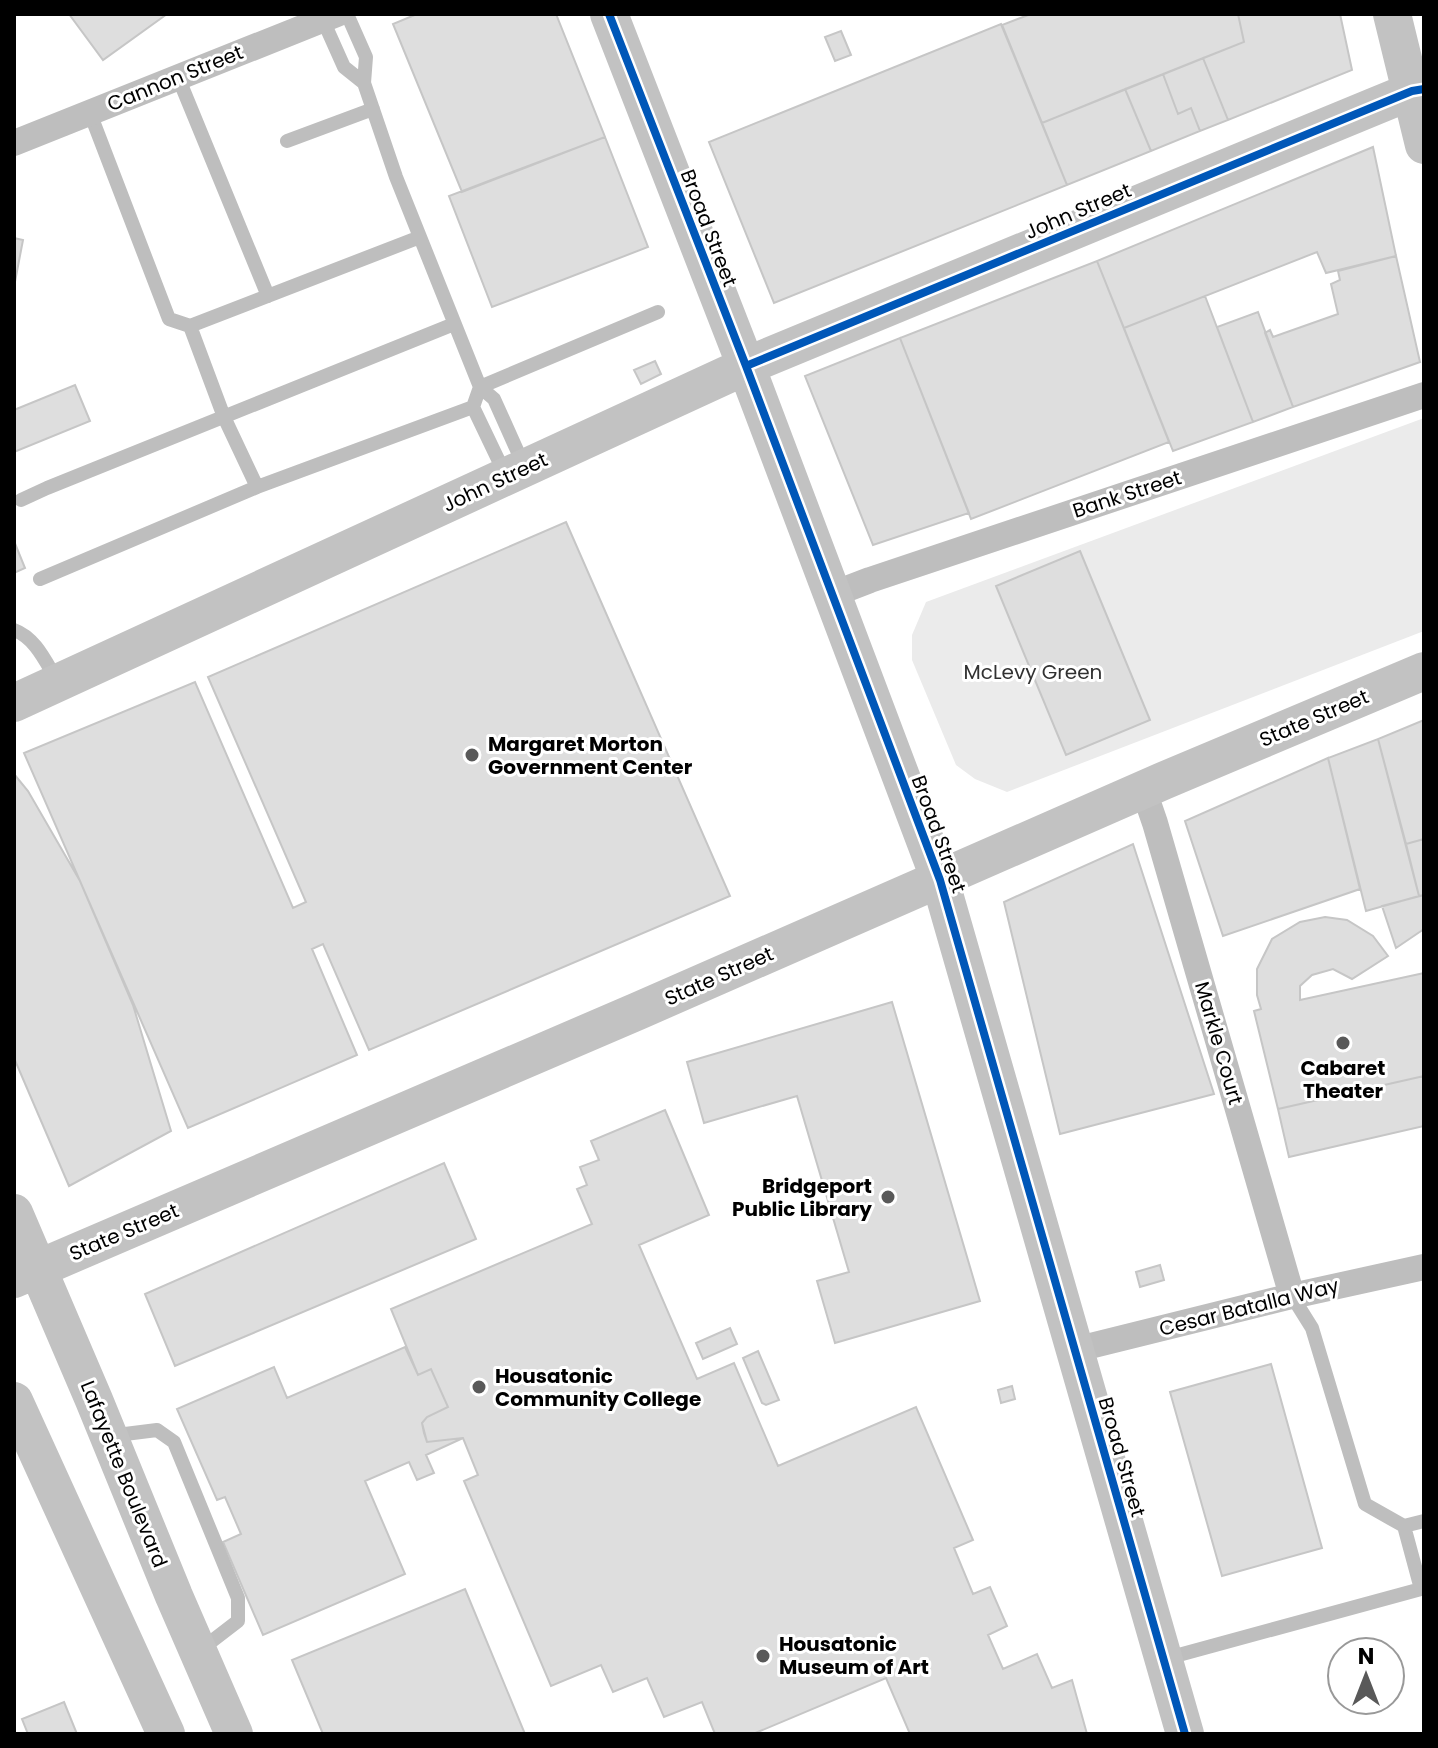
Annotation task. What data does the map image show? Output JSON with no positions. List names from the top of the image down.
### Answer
{
  "streets": {
    "street": [
      "Cannon Street",
      "John Street",
      "Broad Street",
      "Bank Street",
      "State Street",
      "Markle Court",
      "Cesar Batalla Way",
      "Lafayette Boulevard"
    ]
  },
  "crossings": [
    ["John Street", "Broad Street"],
    ["Broad Street", "Bank Street"],
    ["Broad Street", "State Street"],
    ["Broad Street", "Cesar Batalla Way"],
    ["State Street", "Markle Court"],
    ["State Street", "Lafayette Boulevard"],
    ["Markle Court", "Cesar Batalla Way"]
  ],
  "parks": ["McLevy Green"],
  "places": [
    "Margaret Morton Government Center",
    "Cabaret Theater",
    "Bridgeport Public Library",
    "Housatonic Community College",
    "Housatonic Museum of Art"
  ],
  "north": "top"
}
